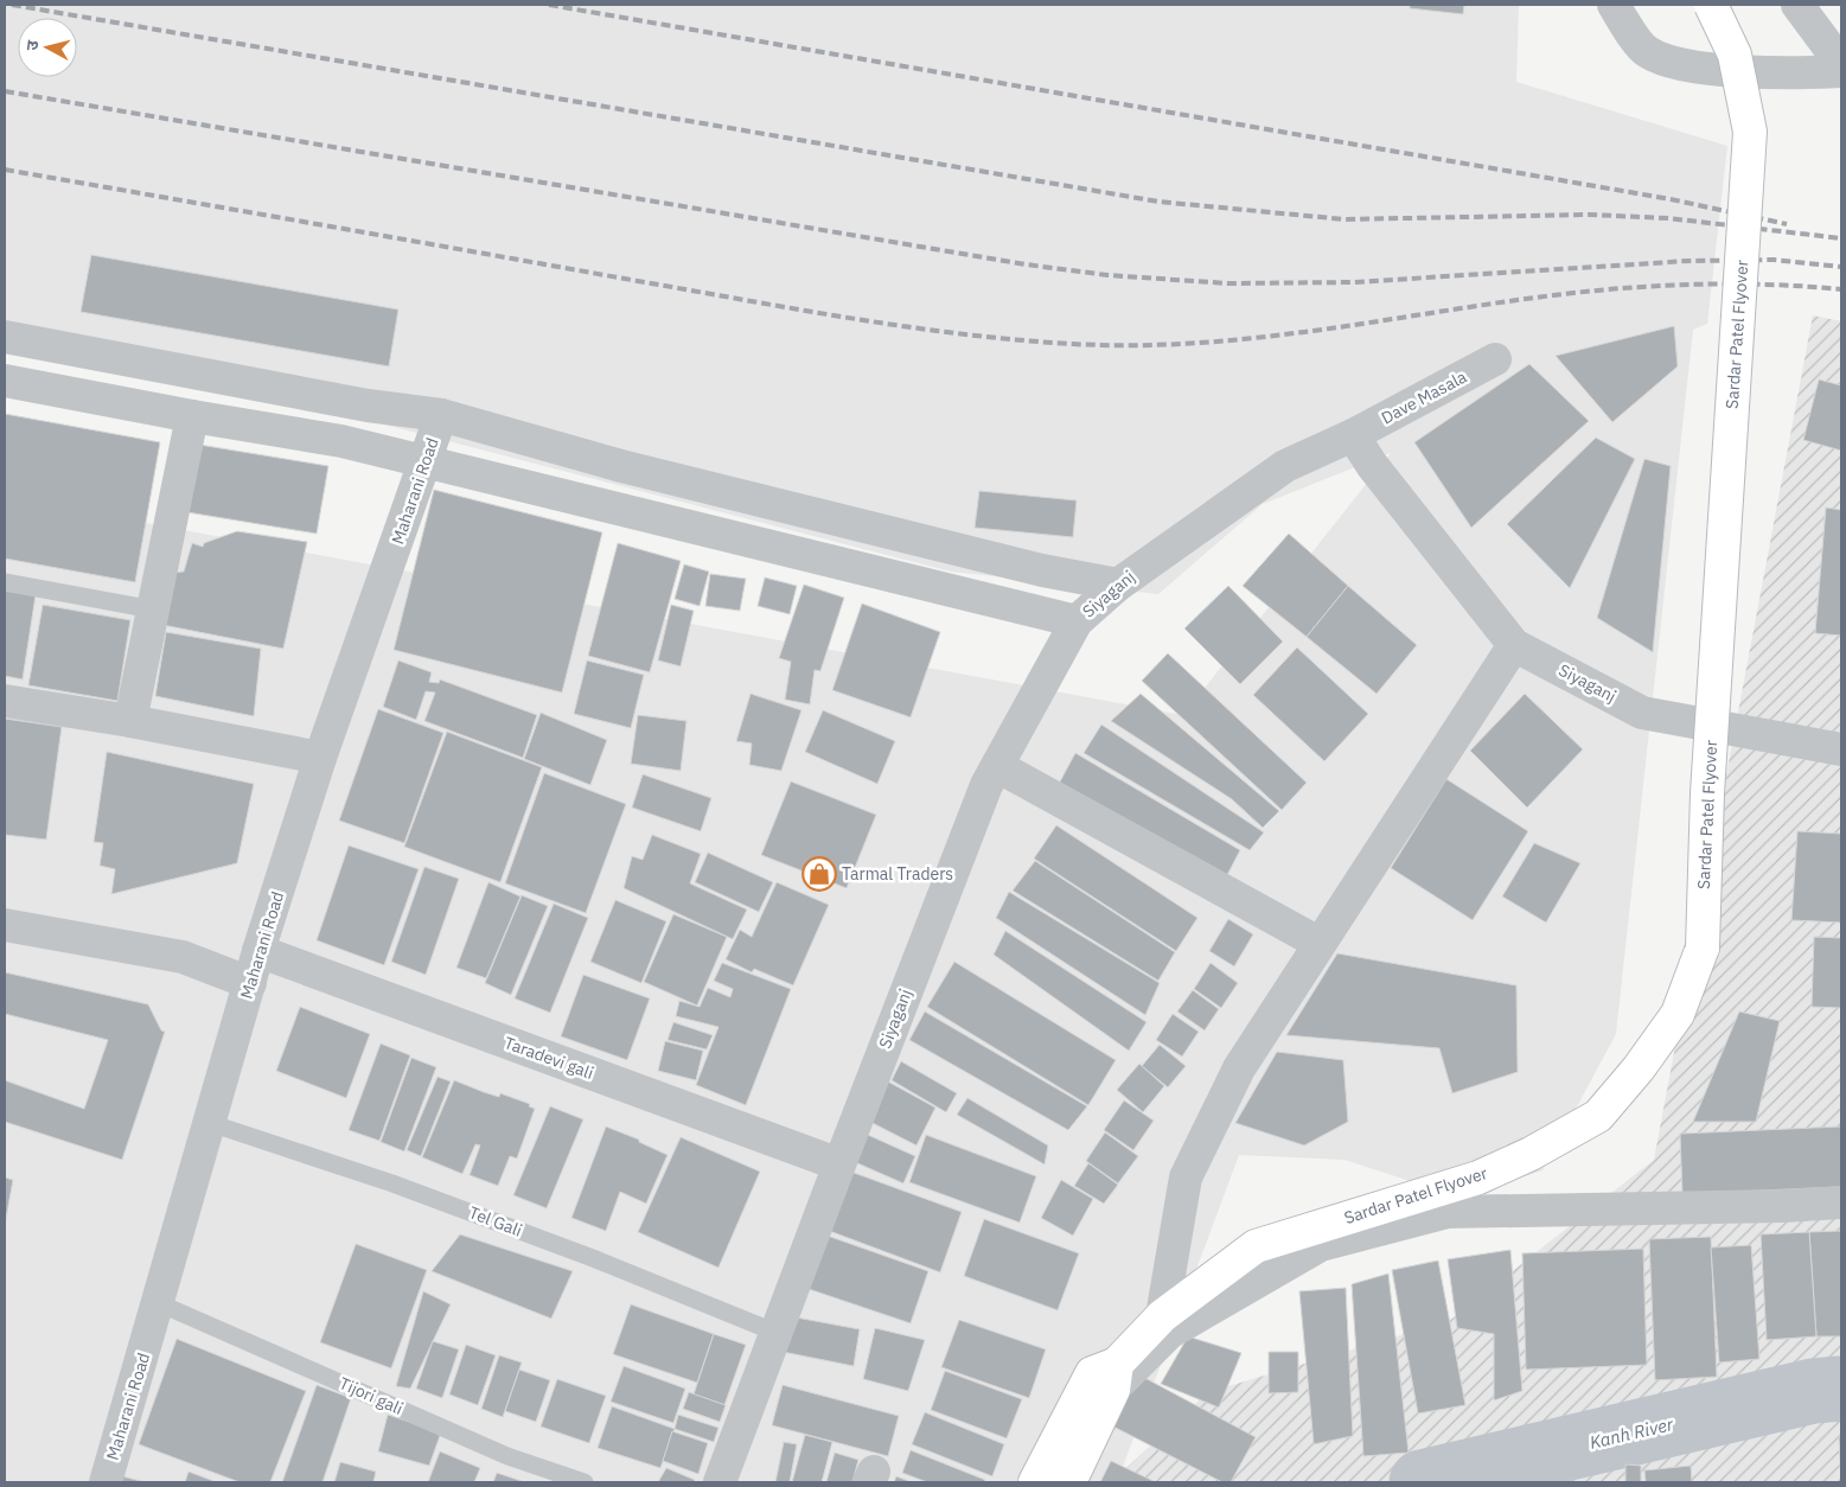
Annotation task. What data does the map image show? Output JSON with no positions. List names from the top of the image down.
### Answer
{
  "streets": {
    "main road": ["Sardar Patel Flyover"],
    "street": [
      "Dave Masala",
      "Maharani Road",
      "Siyaganj",
      "Taradevi gali"
    ],
    "lane": ["Tel Gali", "Tijori gali"]
  },
  "crossings": [
    ["Dave Masala", "Siyaganj"],
    ["Maharani Road", "Taradevi gali"],
    ["Maharani Road", "Tel Gali"],
    ["Maharani Road", "Tijori gali"],
    ["Siyaganj", "Taradevi gali"],
    ["Siyaganj", "Tel Gali"]
  ],
  "water": ["Kanh River"],
  "places": {
    "shop": ["Tarmal Traders"]
  },
  "north": "left"
}
